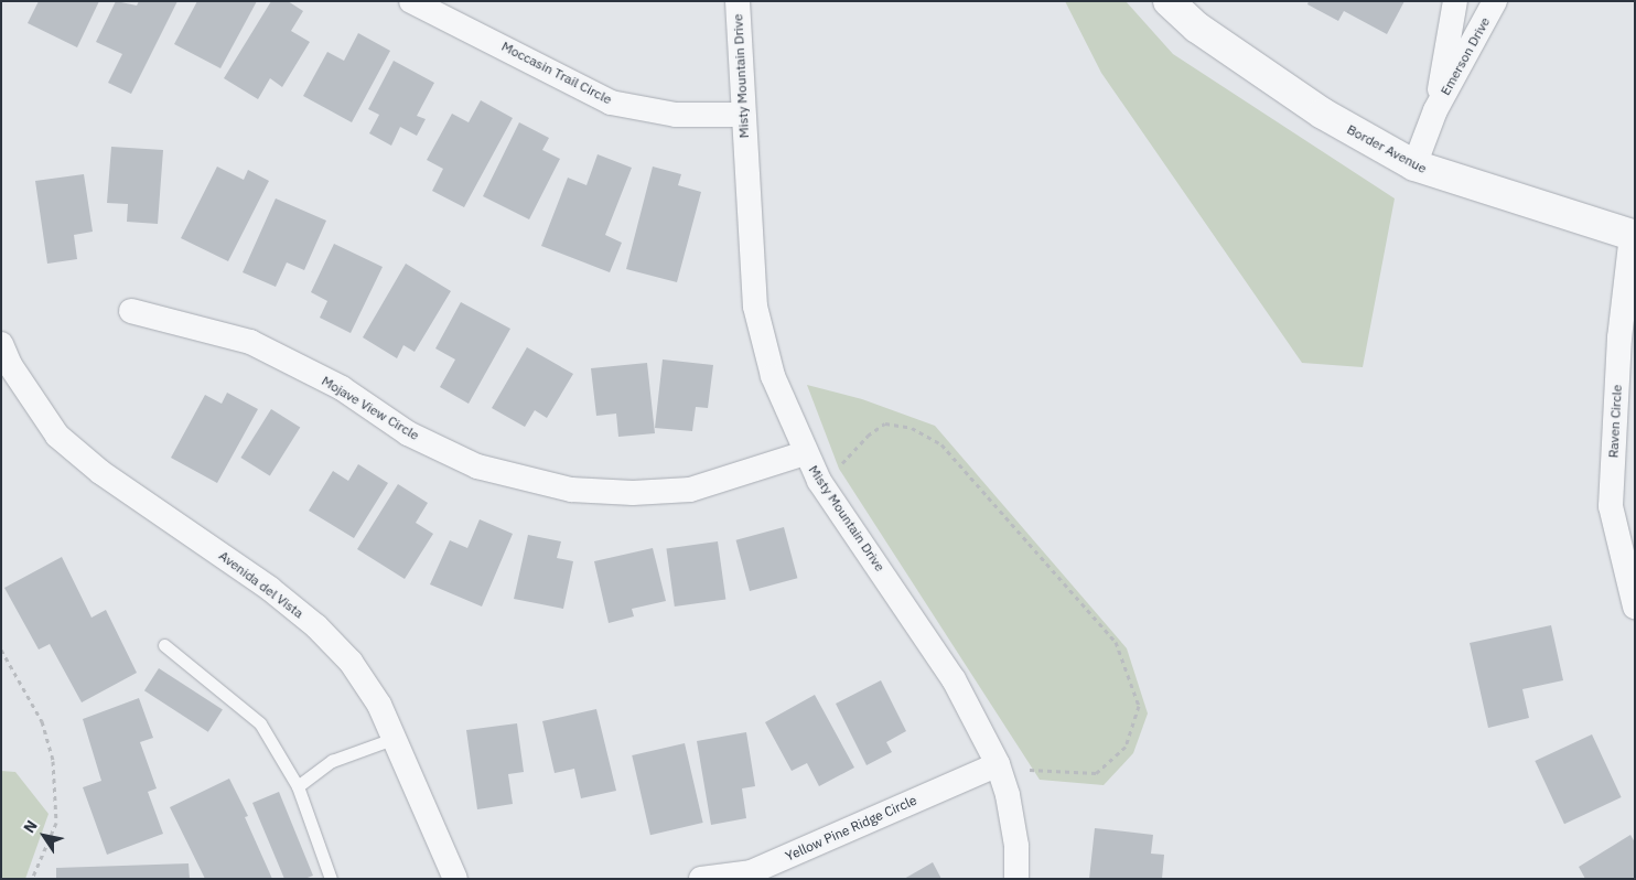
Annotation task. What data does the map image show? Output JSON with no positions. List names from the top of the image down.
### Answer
{
  "streets": {
    "street": [
      "Emerson Drive",
      "Moccasin Trail Circle",
      "Misty Mountain Drive",
      "Border Avenue",
      "Mojave View Circle",
      "Raven Circle",
      "Avenida del Vista",
      "Yellow Pine Ridge Circle"
    ]
  },
  "crossings": [
    ["Emerson Drive", "Border Avenue"],
    ["Moccasin Trail Circle", "Misty Mountain Drive"],
    ["Misty Mountain Drive", "Mojave View Circle"],
    ["Misty Mountain Drive", "Yellow Pine Ridge Circle"],
    ["Border Avenue", "Raven Circle"]
  ],
  "north": "top left"
}
